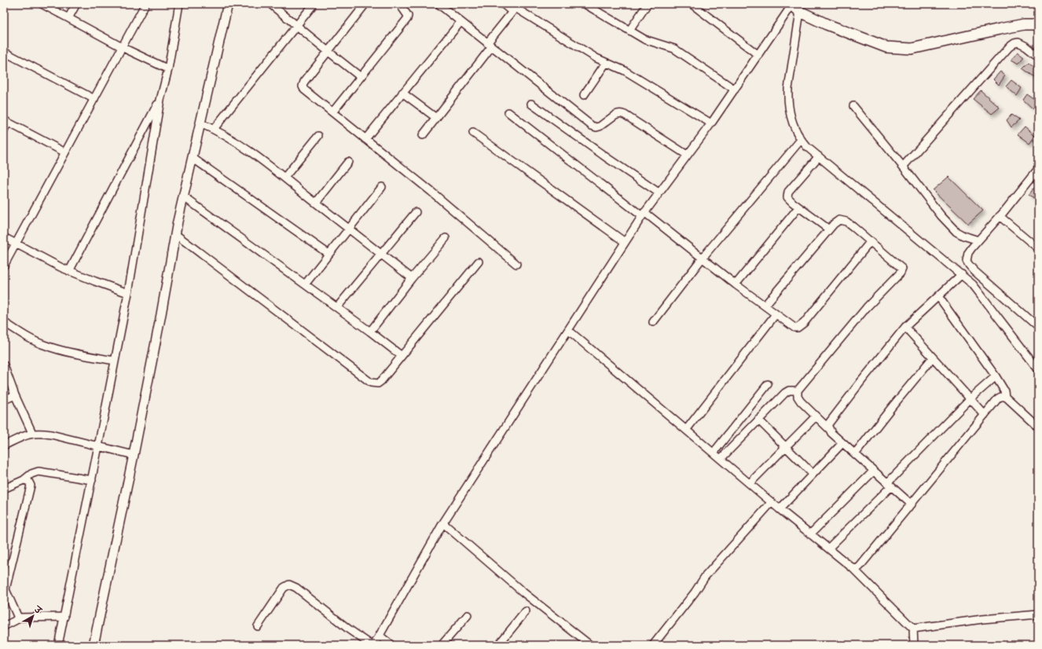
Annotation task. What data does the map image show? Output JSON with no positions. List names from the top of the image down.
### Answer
{
  "north": "top right"
}
